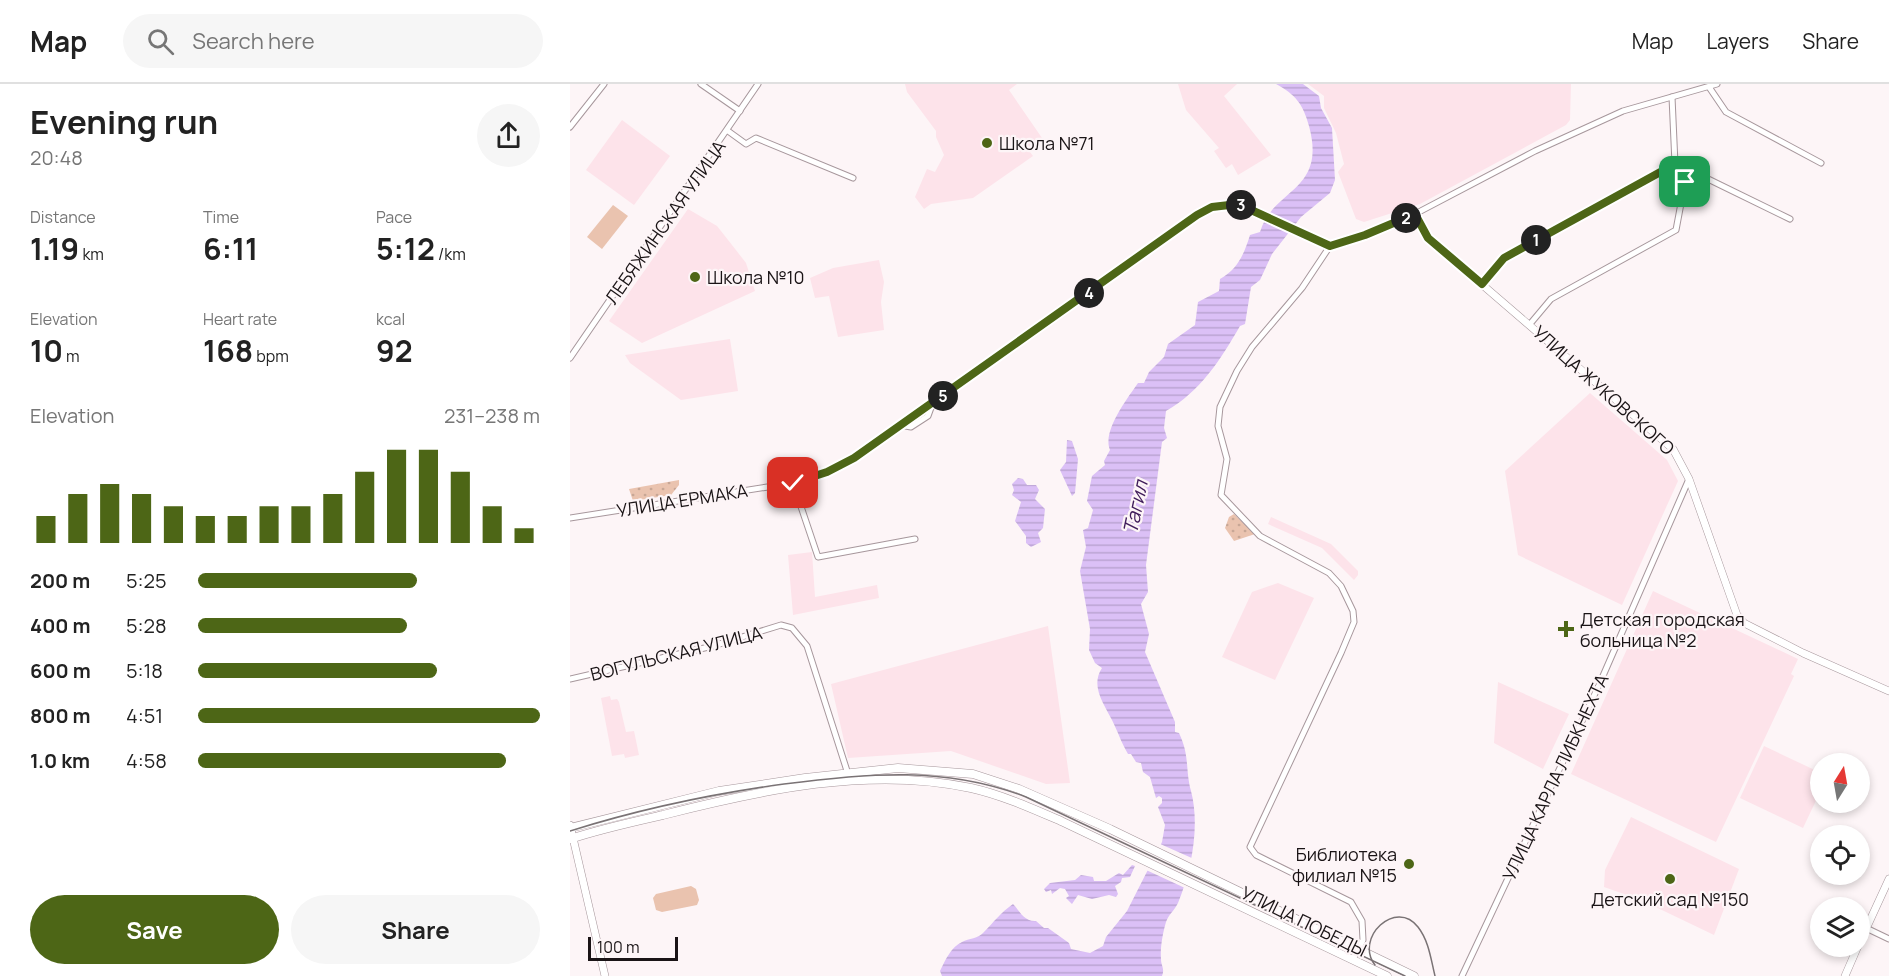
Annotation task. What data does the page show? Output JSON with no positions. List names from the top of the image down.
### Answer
{
  "streets": {
    "main road": ["УЛИЦА ПОБЕДЫ"],
    "street": [
      "ЛЕБЯЖИНСКАЯ УЛИЦА",
      "УЛИЦА ЖУКОВСКОГО",
      "УЛИЦА ЕРМАКА",
      "ВОГУЛЬСКАЯ УЛИЦА",
      "УЛИЦА КАРЛА ЛИБКНЕХТА"
    ]
  },
  "crossings": [
    ["УЛИЦА ЖУКОВСКОГО", "УЛИЦА КАРЛА ЛИБКНЕХТА"],
    ["ВОГУЛЬСКАЯ УЛИЦА", "УЛИЦА ПОБЕДЫ"]
  ],
  "water": ["Тагил"],
  "places": {
    "other": [
      "Школа №71",
      "Школа №10",
      "Библиотека филиал №15",
      "Детский сад №150"
    ],
    "health": ["Детская городская больница №2"]
  },
  "scale_bar": "100 m",
  "north": "top",
  "page": {
    "header": "Map",
    "search": "Search here",
    "nav": ["Map", "Layers", "Share"],
    "heading": ["Evening run", "20:48"],
    "stats": [
      ["Distance", "1.19 km"],
      ["Time", "6:11"],
      ["Pace", "5:12 /km"],
      ["Elevation", "10 m"],
      ["Heart rate", "168 bpm"],
      ["kcal", "92"]
    ],
    "pins": [
      "3",
      "2",
      "1",
      "4",
      "5"
    ],
    "chart": ["Elevation", "231–238 m"],
    "list": [
      {
        "name": "200 m",
        "note": "5:25"
      },
      {
        "name": "400 m",
        "note": "5:28"
      },
      {
        "name": "600 m",
        "note": "5:18"
      },
      {
        "name": "800 m",
        "note": "4:51"
      },
      {
        "name": "1.0 km",
        "note": "4:58"
      }
    ],
    "buttons": ["Save", "Share"],
    "scale": "100 m"
  }
}
